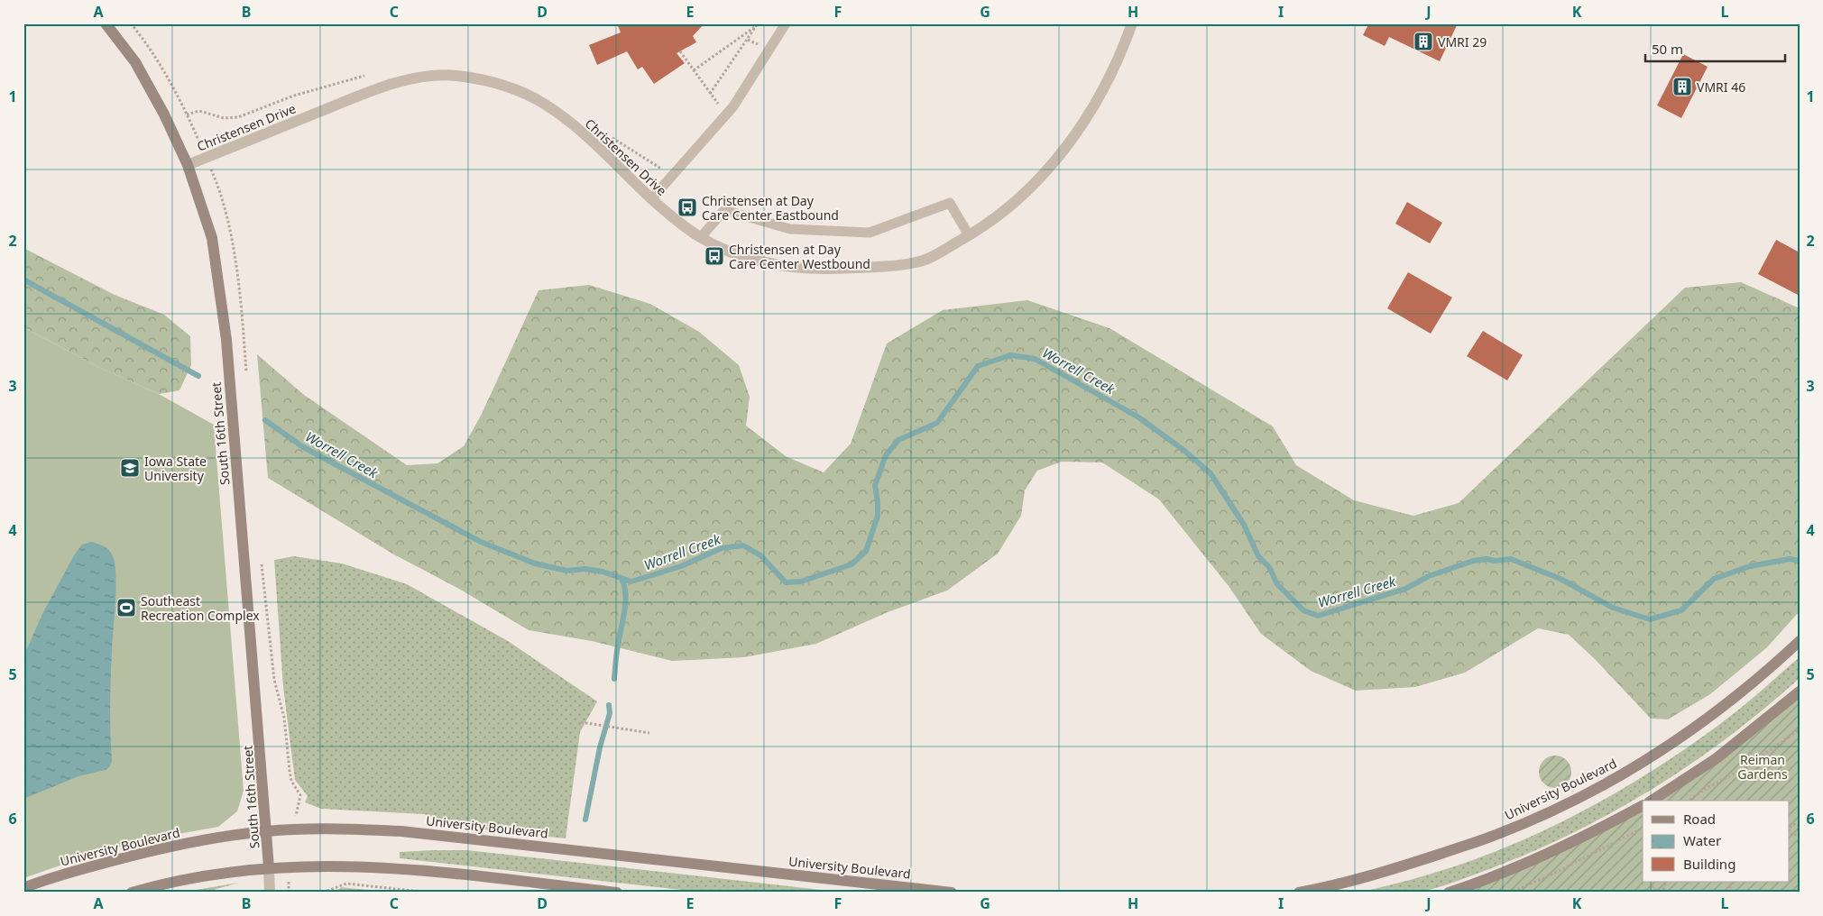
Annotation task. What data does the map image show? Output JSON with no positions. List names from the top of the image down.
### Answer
{
  "streets": {
    "main road": ["South 16th Street", "University Boulevard"],
    "street": ["Christensen Drive"]
  },
  "crossings": [
    ["Christensen Drive", "South 16th Street"],
    ["South 16th Street", "University Boulevard"]
  ],
  "water": ["Worrell Creek"],
  "parks": ["Reiman Gardens"],
  "places": {
    "building": ["VMRI 29", "VMRI 46"],
    "bus stop": ["Christensen at Day Care Center Eastbound", "Christensen at Day Care Center Westbound"],
    "school or university": ["Iowa State University"],
    "sports": ["Southeast Recreation Complex"]
  },
  "legend": ["Road", "Water", "Building"],
  "scale_bar": "50 m",
  "grid": {
    "columns": [
      "A",
      "B",
      "C",
      "D",
      "E",
      "F",
      "G",
      "H",
      "I",
      "J",
      "K",
      "L"
    ],
    "rows": [
      "1",
      "2",
      "3",
      "4",
      "5",
      "6"
    ]
  }
}
